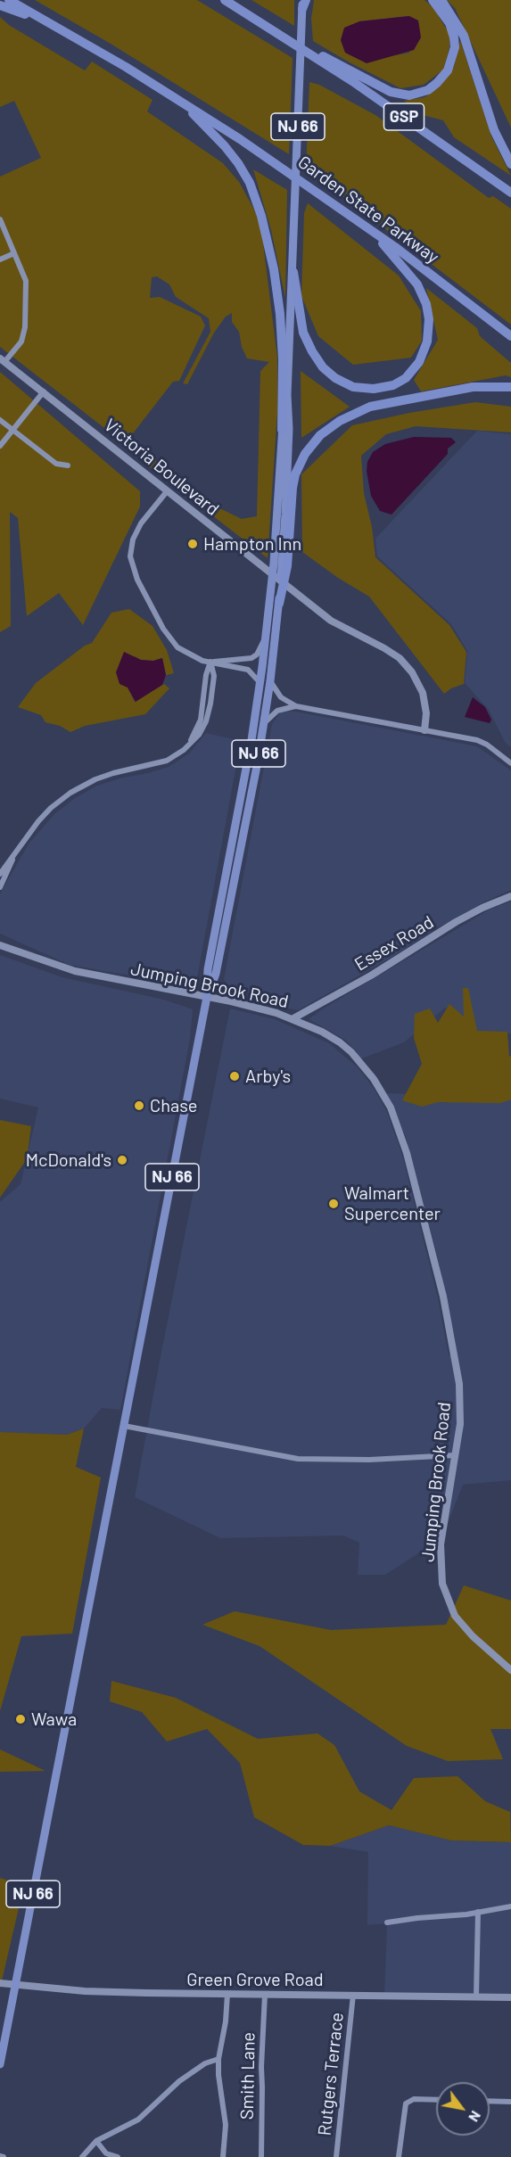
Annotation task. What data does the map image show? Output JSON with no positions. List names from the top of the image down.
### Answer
{
  "streets": {
    "highway": ["GSP", "NJ 66", "Garden State Parkway"],
    "street": [
      "Victoria Boulevard",
      "Essex Road",
      "Jumping Brook Road",
      "Green Grove Road",
      "Rutgers Terrace",
      "Smith Lane"
    ]
  },
  "crossings": [
    ["NJ 66", "Jumping Brook Road"],
    ["NJ 66", "Green Grove Road"],
    ["Essex Road", "Jumping Brook Road"],
    ["Green Grove Road", "Rutgers Terrace"],
    ["Green Grove Road", "Smith Lane"]
  ],
  "places": [
    "Hampton Inn",
    "Arby's",
    "Chase",
    "McDonald's",
    "Walmart Supercenter",
    "Wawa"
  ],
  "north": "bottom right"
}
